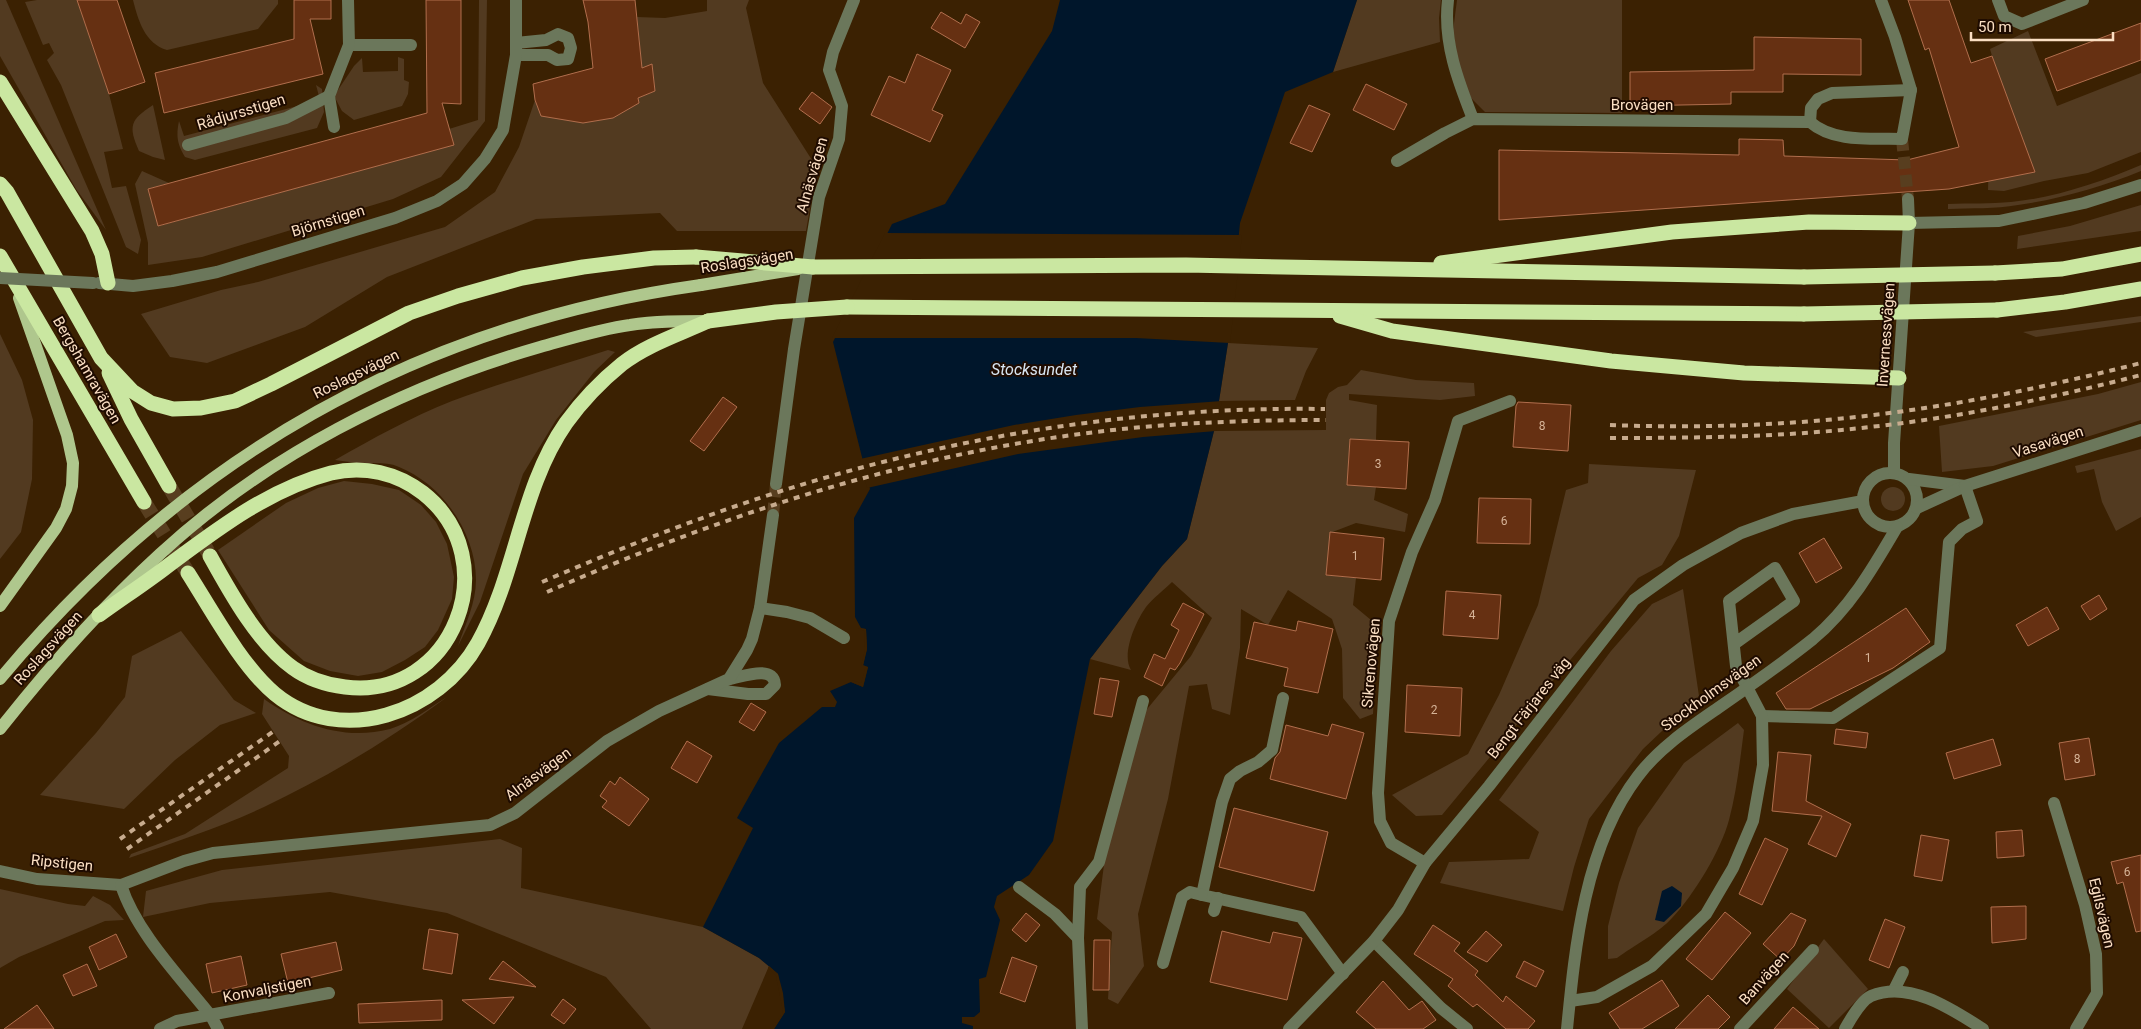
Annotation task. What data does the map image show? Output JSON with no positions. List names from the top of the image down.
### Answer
{
  "streets": {
    "highway": ["Bergshamravägen"],
    "main road": ["Roslagsvägen"],
    "street": [
      "Brovägen",
      "Rådjursstigen",
      "Alnäsvägen",
      "Björnstigen",
      "Invernessvägen",
      "Vasavägen",
      "Sikrenovägen",
      "Stockholmsvägen",
      "Bengt Färjares väg",
      "Ripstigen",
      "Egilsvägen",
      "Banvägen",
      "Konvaljstigen"
    ]
  },
  "crossings": [
    ["Alnäsvägen", "Ripstigen"],
    ["Björnstigen", "Bergshamravägen"],
    ["Invernessvägen", "Vasavägen"],
    ["Invernessvägen", "Stockholmsvägen"],
    ["Invernessvägen", "Bengt Färjares väg"],
    ["Vasavägen", "Stockholmsvägen"],
    ["Vasavägen", "Bengt Färjares väg"],
    ["Sikrenovägen", "Bengt Färjares väg"],
    ["Stockholmsvägen", "Bengt Färjares väg"]
  ],
  "water": ["Stocksundet"],
  "house_numbers": [
    "8",
    "3",
    "6",
    "1",
    "4",
    "1",
    "2",
    "8",
    "6"
  ],
  "scale_bar": "50 m"
}
